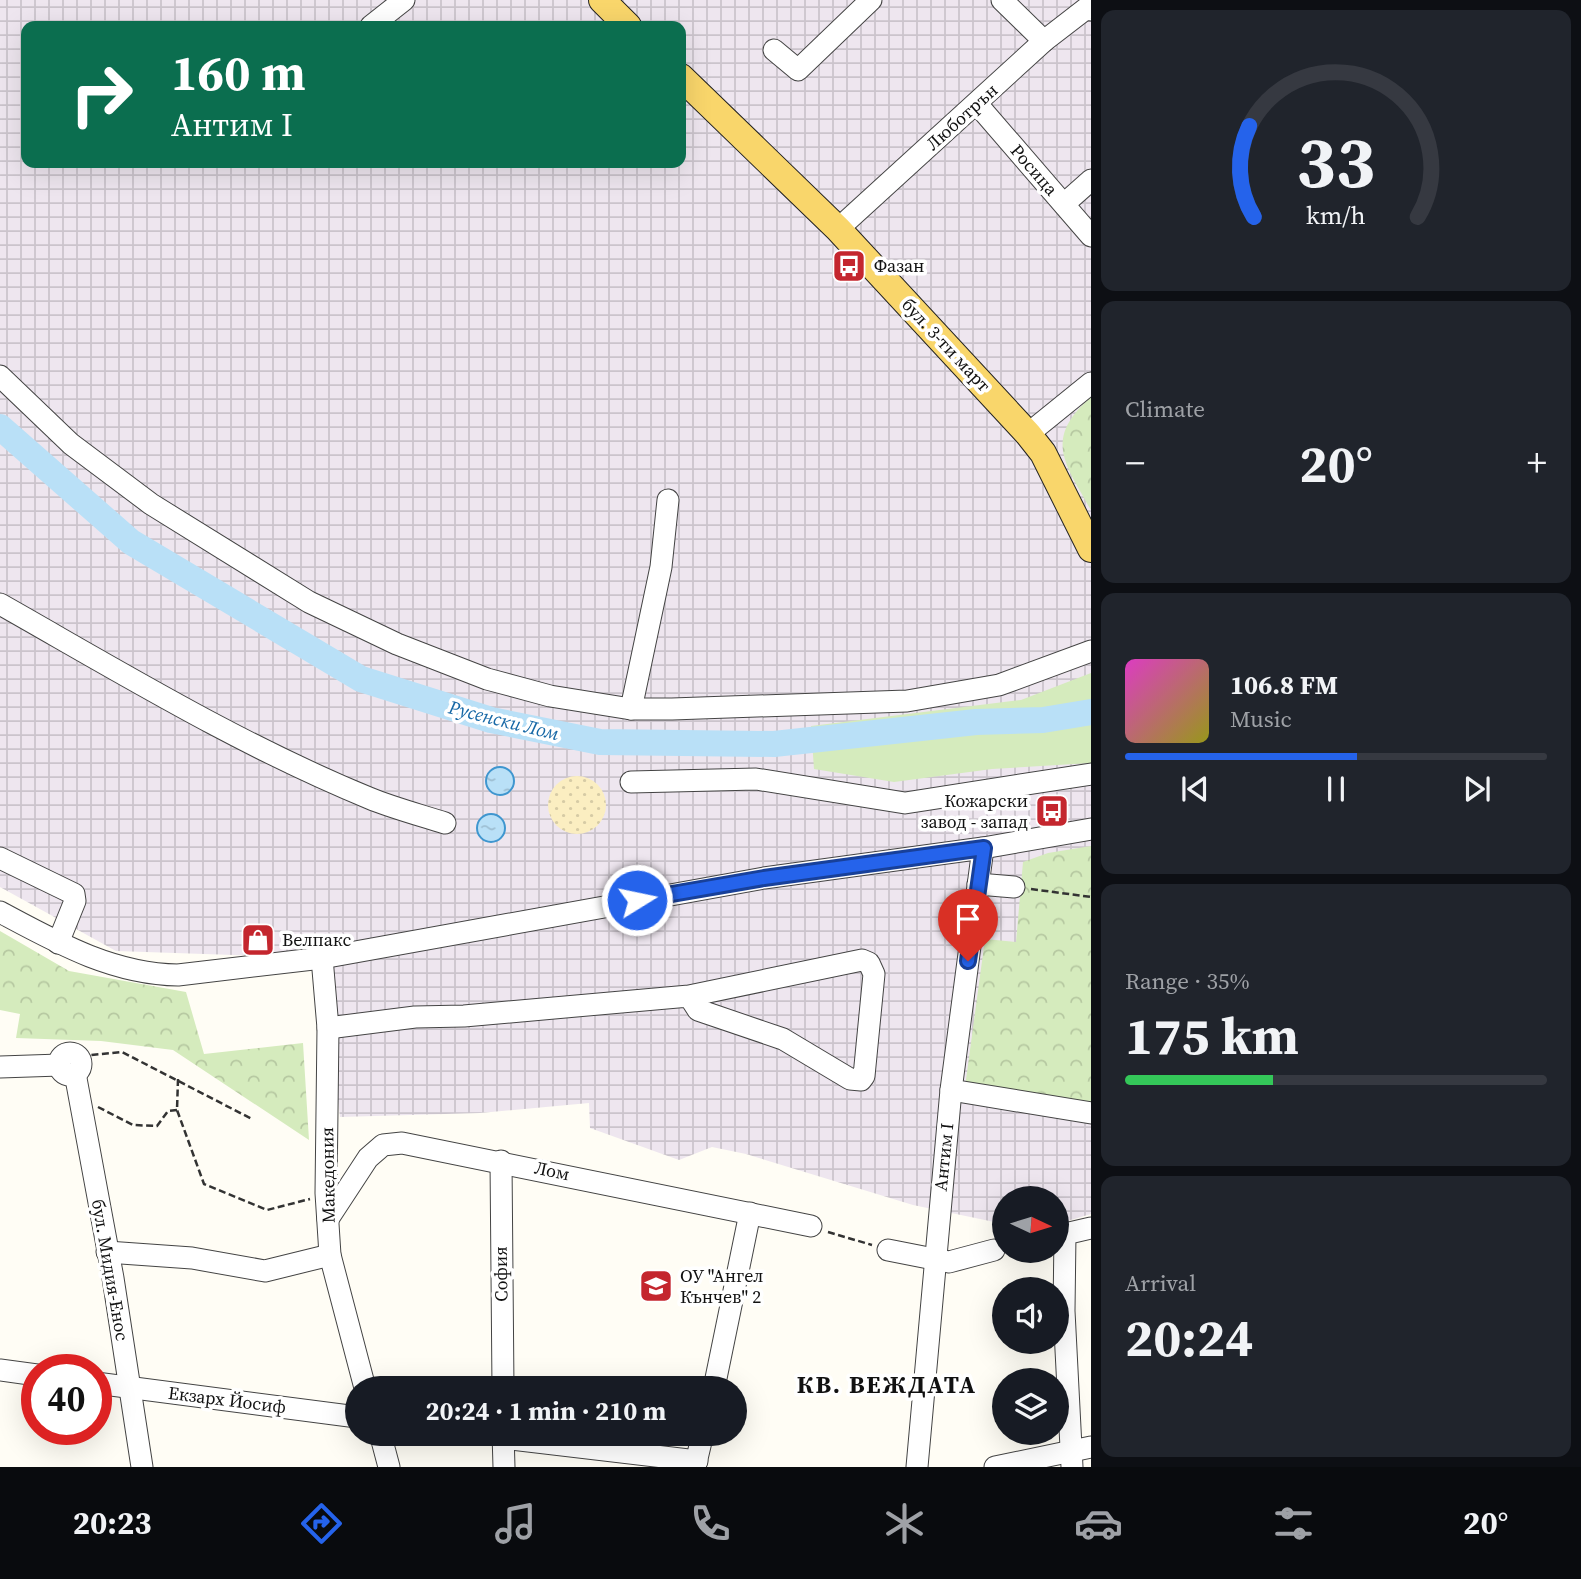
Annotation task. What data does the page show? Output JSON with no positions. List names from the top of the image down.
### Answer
{
  "streets": {
    "main road": ["бул. 3-ти март"],
    "street": [
      "Люботрън",
      "Росица",
      "Антим I",
      "Лом",
      "Македония",
      "бул. Мидия-Енос",
      "София",
      "Екзарх Йосиф"
    ]
  },
  "crossings": [
    ["Люботрън", "Росица"],
    ["Люботрън", "бул. 3-ти март"],
    ["Лом", "Македония"],
    ["Лом", "София"],
    ["бул. Мидия-Енос", "Екзарх Йосиф"]
  ],
  "districts": ["КВ. ВЕЖДАТА"],
  "water": ["Русенски Лом"],
  "places": {
    "bus stop": ["Фазан", "Кожарски завод - запад"],
    "shop": ["Велпакс"],
    "school or university": ["ОУ ''Ангел Кънчев'' 2"]
  },
  "north": "right",
  "page": {
    "turn": ["160 m", "Антим I"],
    "tile": [
      "Climate",
      ["Range · 35%", "175 km"],
      ["Arrival", "20:24"]
    ],
    "heat": ["−", "20°", "+"],
    "song": ["106.8 FM", "Music"],
    "limit": "40",
    "trip": "20:24 · 1 min · 210 m",
    "tabs": ["20:23", "20°"],
    "gauge": ["33", "km/h"]
  }
}
